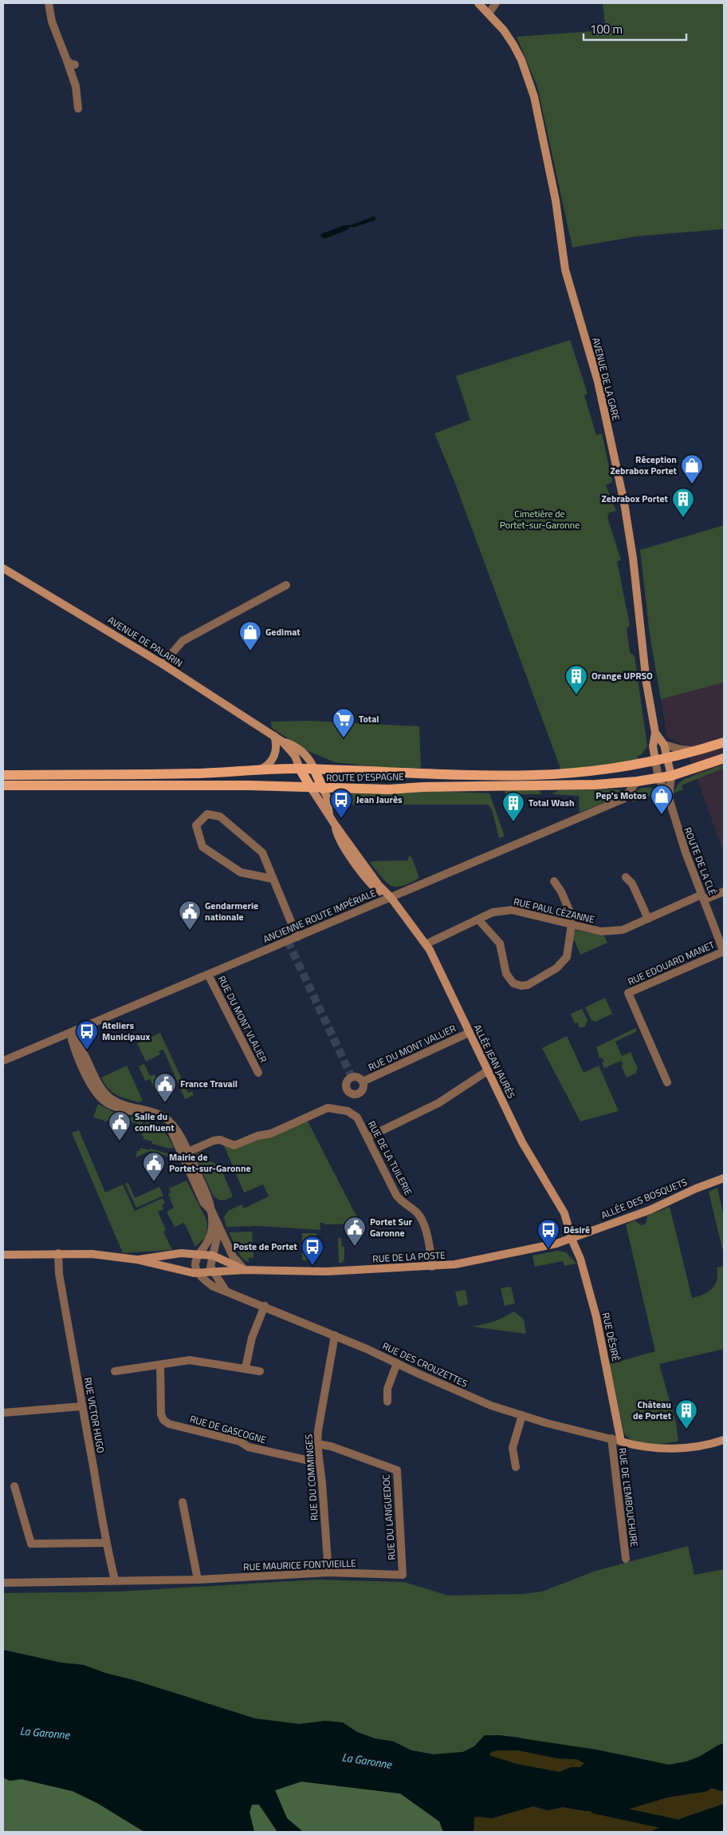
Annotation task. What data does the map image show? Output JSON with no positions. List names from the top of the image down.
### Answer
{
  "streets": {
    "main road": ["ROUTE D'ESPAGNE"],
    "street": [
      "AVENUE DE LA GARE",
      "AVENUE DE PALARIN",
      "ROUTE DE LA CLÉ",
      "RUE PAUL CÉZANNE",
      "ANCIENNE ROUTE IMPÉRIALE",
      "RUE EDOUARD MANET",
      "RUE DU MONT VLALIER",
      "RUE DU MONT VALLIER",
      "ALLÉE JEAN JAURÈS",
      "RUE DE LA TUILERIE",
      "ALLÉE DES BOSQUETS",
      "RUE DE LA POSTE",
      "RUE DÉSIRÉ",
      "RUE DES CROUZETTES",
      "RUE VICTOR HUGO",
      "RUE DE GASCOGNE",
      "RUE DU COMMINGES",
      "RUE DE L'EMBOUCHURE",
      "RUE DU LANGUEDOC",
      "RUE MAURICE FONTVIEILLE"
    ]
  },
  "crossings": [
    ["AVENUE DE LA GARE", "ROUTE D'ESPAGNE"],
    ["AVENUE DE LA GARE", "ROUTE DE LA CLÉ"],
    ["AVENUE DE PALARIN", "ROUTE D'ESPAGNE"],
    ["ROUTE D'ESPAGNE", "ROUTE DE LA CLÉ"],
    ["ROUTE D'ESPAGNE", "ANCIENNE ROUTE IMPÉRIALE"],
    ["ROUTE D'ESPAGNE", "ALLÉE JEAN JAURÈS"],
    ["ROUTE DE LA CLÉ", "RUE PAUL CÉZANNE"],
    ["ROUTE DE LA CLÉ", "RUE EDOUARD MANET"],
    ["RUE PAUL CÉZANNE", "ALLÉE JEAN JAURÈS"],
    ["ANCIENNE ROUTE IMPÉRIALE", "RUE DU MONT VLALIER"],
    ["ANCIENNE ROUTE IMPÉRIALE", "ALLÉE JEAN JAURÈS"],
    ["RUE DU MONT VALLIER", "ALLÉE JEAN JAURÈS"],
    ["ALLÉE JEAN JAURÈS", "ALLÉE DES BOSQUETS"],
    ["ALLÉE JEAN JAURÈS", "RUE DE LA POSTE"],
    ["ALLÉE JEAN JAURÈS", "RUE DÉSIRÉ"],
    ["RUE DE LA TUILERIE", "RUE DE LA POSTE"],
    ["ALLÉE DES BOSQUETS", "RUE DE LA POSTE"],
    ["ALLÉE DES BOSQUETS", "RUE DÉSIRÉ"],
    ["RUE DE LA POSTE", "RUE DÉSIRÉ"],
    ["RUE DE LA POSTE", "RUE DES CROUZETTES"],
    ["RUE DÉSIRÉ", "RUE DES CROUZETTES"],
    ["RUE DES CROUZETTES", "RUE DU COMMINGES"],
    ["RUE DES CROUZETTES", "RUE DE L'EMBOUCHURE"],
    ["RUE VICTOR HUGO", "RUE MAURICE FONTVIEILLE"],
    ["RUE DE GASCOGNE", "RUE DU COMMINGES"],
    ["RUE DU COMMINGES", "RUE DU LANGUEDOC"],
    ["RUE DU COMMINGES", "RUE MAURICE FONTVIEILLE"],
    ["RUE DU LANGUEDOC", "RUE MAURICE FONTVIEILLE"]
  ],
  "water": ["La Garonne"],
  "parks": ["Cimetière de Portet-sur-Garonne"],
  "places": {
    "shop": ["Réception Zebrabox Portet", "Gedimat", "Pep's Motos"],
    "building": [
      "Zebrabox Portet",
      "Orange UPRSO",
      "Total Wash",
      "Château de Portet"
    ],
    "supermarket": ["Total"],
    "bus stop": [
      "Jean Jaurès",
      "Ateliers Municipaux",
      "Désiré",
      "Poste de Portet"
    ],
    "public building": [
      "Gendarmerie nationale",
      "France Travail",
      "Salle du confluent",
      "Mairie de Portet-sur-Garonne",
      "Portet Sur Garonne"
    ]
  },
  "scale_bar": "100 m"
}
